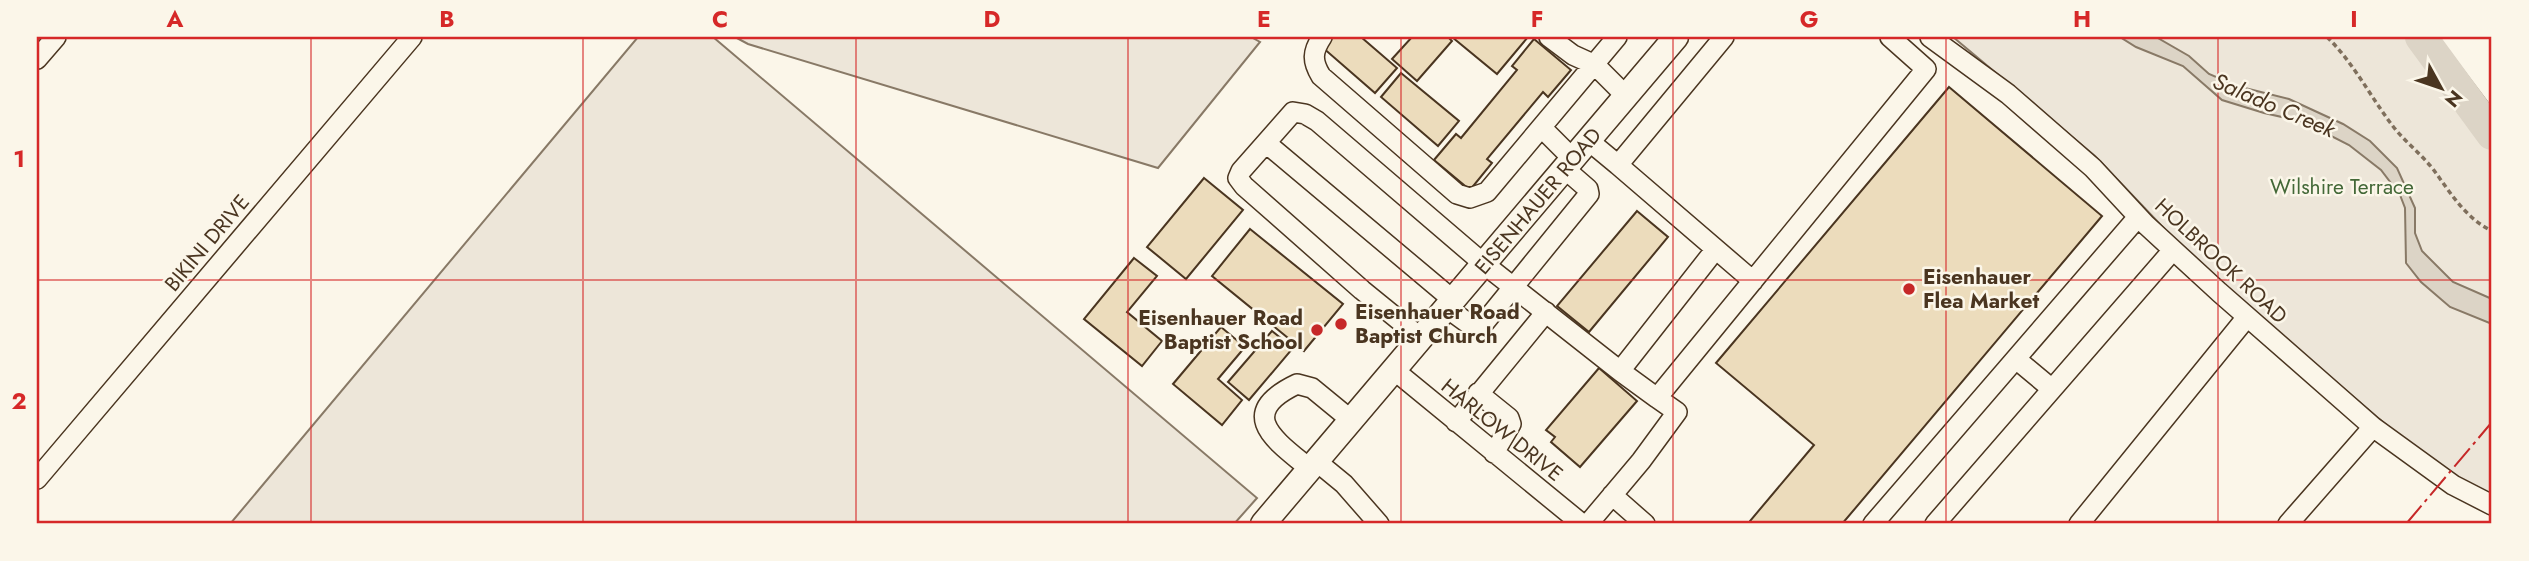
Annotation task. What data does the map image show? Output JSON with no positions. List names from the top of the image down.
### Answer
{
  "streets": {
    "main road": ["EISENHAUER ROAD"],
    "street": ["BIKINI DRIVE", "HOLBROOK ROAD", "HARLOW DRIVE"]
  },
  "crossings": [
    ["EISENHAUER ROAD", "HARLOW DRIVE"]
  ],
  "water": ["Salado Creek"],
  "parks": ["Wilshire Terrace"],
  "places": ["Eisenhauer Flea Market", "Eisenhauer Road Baptist Church", "Eisenhauer Road Baptist School"],
  "north": "bottom right",
  "grid": {
    "columns": [
      "A",
      "B",
      "C",
      "D",
      "E",
      "F",
      "G",
      "H",
      "I"
    ],
    "rows": ["1", "2"]
  }
}
